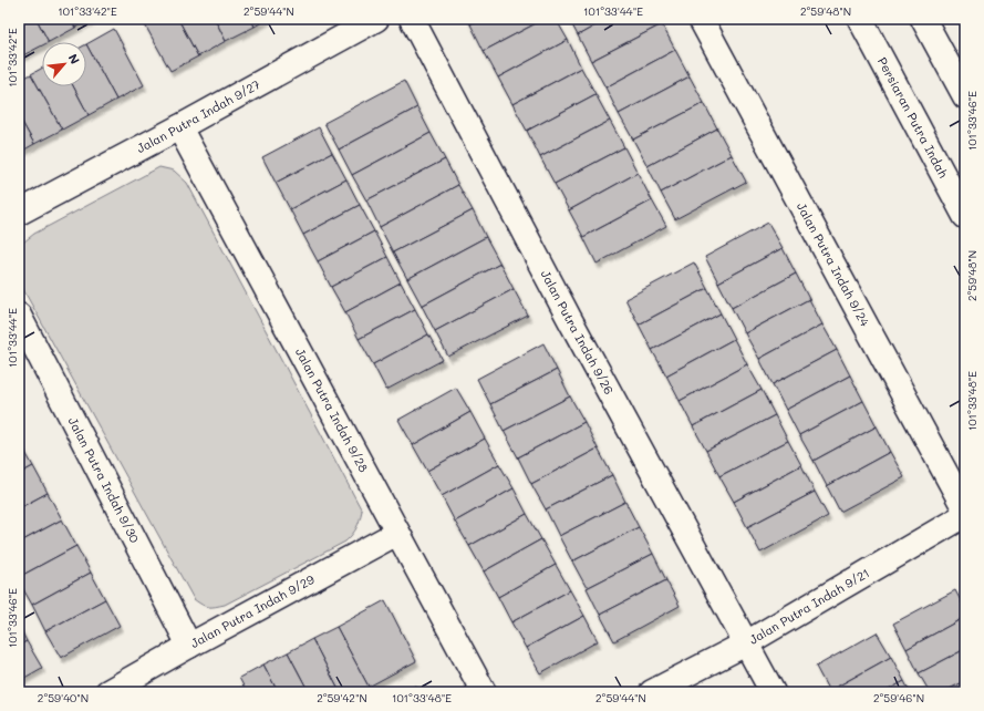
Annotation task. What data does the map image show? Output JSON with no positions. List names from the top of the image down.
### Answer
{
  "streets": {
    "street": [
      "Jalan Putra Indah 9/27",
      "Persiaran Putra Indah",
      "Jalan Putra Indah 9/24",
      "Jalan Putra Indah 9/26",
      "Jalan Putra Indah 9/28",
      "Jalan Putra Indah 9/30",
      "Jalan Putra Indah 9/21",
      "Jalan Putra Indah 9/29"
    ]
  },
  "crossings": [
    ["Jalan Putra Indah 9/27", "Jalan Putra Indah 9/28"],
    ["Jalan Putra Indah 9/26", "Jalan Putra Indah 9/21"],
    ["Jalan Putra Indah 9/28", "Jalan Putra Indah 9/29"],
    ["Jalan Putra Indah 9/30", "Jalan Putra Indah 9/29"]
  ],
  "north": "top right",
  "coordinates": [
    "101°33'42\"E",
    "2°59'44\"N",
    "101°33'44\"E",
    "2°59'48\"N",
    "101°33'46\"E",
    "101°33'48\"E",
    "2°59'40\"N",
    "2°59'42\"N",
    "2°59'46\"N"
  ]
}
